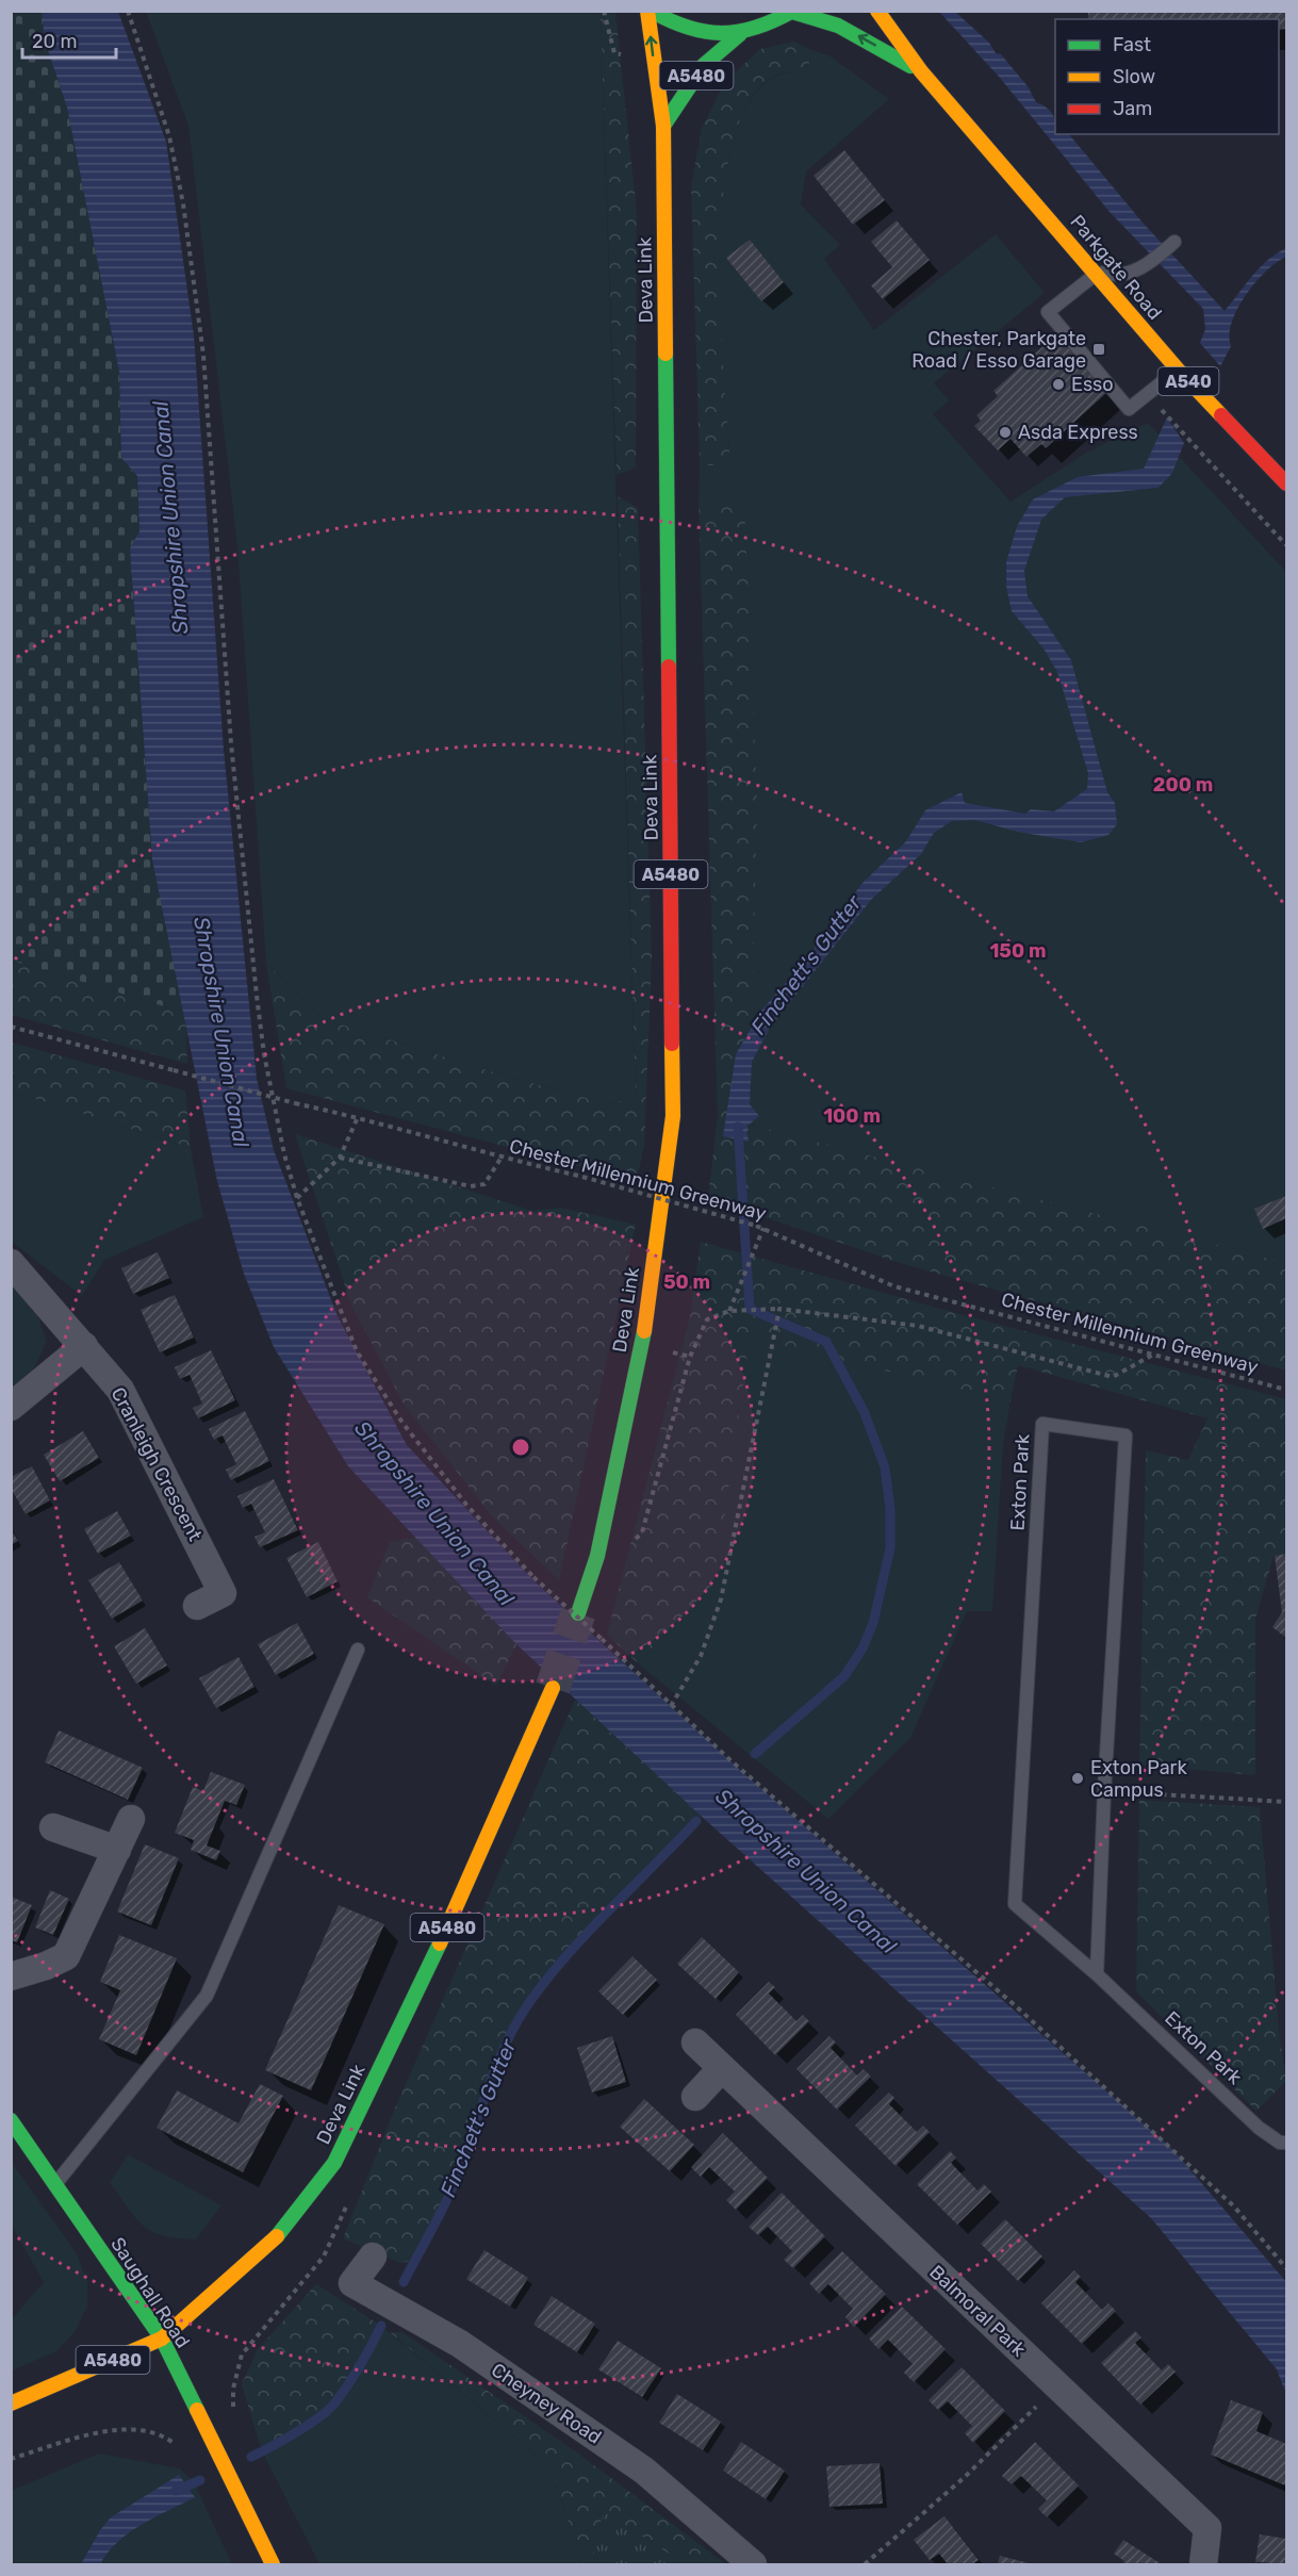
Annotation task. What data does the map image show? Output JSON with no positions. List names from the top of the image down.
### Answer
{
  "streets": {
    "main road": [
      "A5480",
      "Parkgate Road",
      "Deva Link",
      "A540",
      "Saughall Road"
    ],
    "street": ["Cranleigh Crescent", "Balmoral Park", "Cheyney Road"],
    "lane": ["Exton Park"],
    "path": ["Chester Millennium Greenway"]
  },
  "crossings": [
    ["A5480", "Deva Link"],
    ["A5480", "A540"],
    ["Parkgate Road", "A540"],
    ["Deva Link", "A540"],
    ["Deva Link", "Saughall Road"]
  ],
  "water": ["Shropshire Union Canal", "Finchett's Gutter"],
  "places": {
    "transit": ["Chester, Parkgate Road / Esso Garage"],
    "other": ["Esso", "Asda Express", "Exton Park Campus"]
  },
  "legend": ["Fast", "Slow", "Jam"],
  "scale_bar": "20 m",
  "rings": [
    "200 m",
    "150 m",
    "100 m",
    "50 m"
  ]
}
